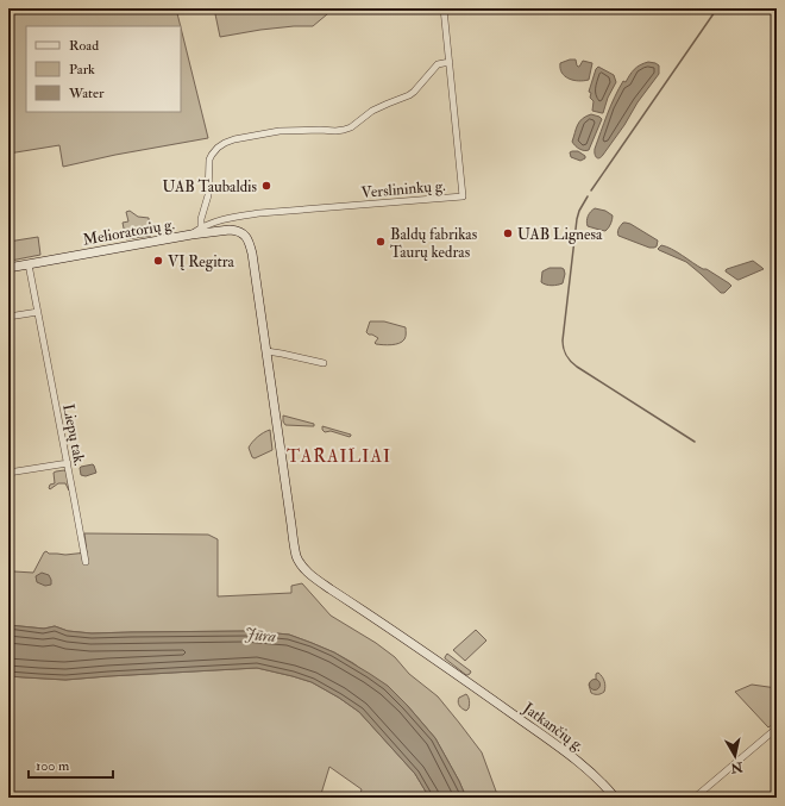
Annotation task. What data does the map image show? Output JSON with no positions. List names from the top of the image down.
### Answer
{
  "streets": {
    "main road": ["Melioratorių g.", "Jatkančių g."],
    "street": ["Verslininkų g.", "Liepų tak."]
  },
  "crossings": [
    ["Verslininkų g.", "Melioratorių g."],
    ["Melioratorių g.", "Liepų tak."],
    ["Melioratorių g.", "Jatkančių g."]
  ],
  "districts": ["TARAILIAI"],
  "water": ["Jūra"],
  "places": [
    "UAB Taubaldis",
    "UAB Lignesa",
    "Baldų fabrikas Taurų kedras",
    "VĮ Regitra"
  ],
  "legend": ["Road", "Park", "Water"],
  "scale_bar": "100 m",
  "north": "bottom"
}
